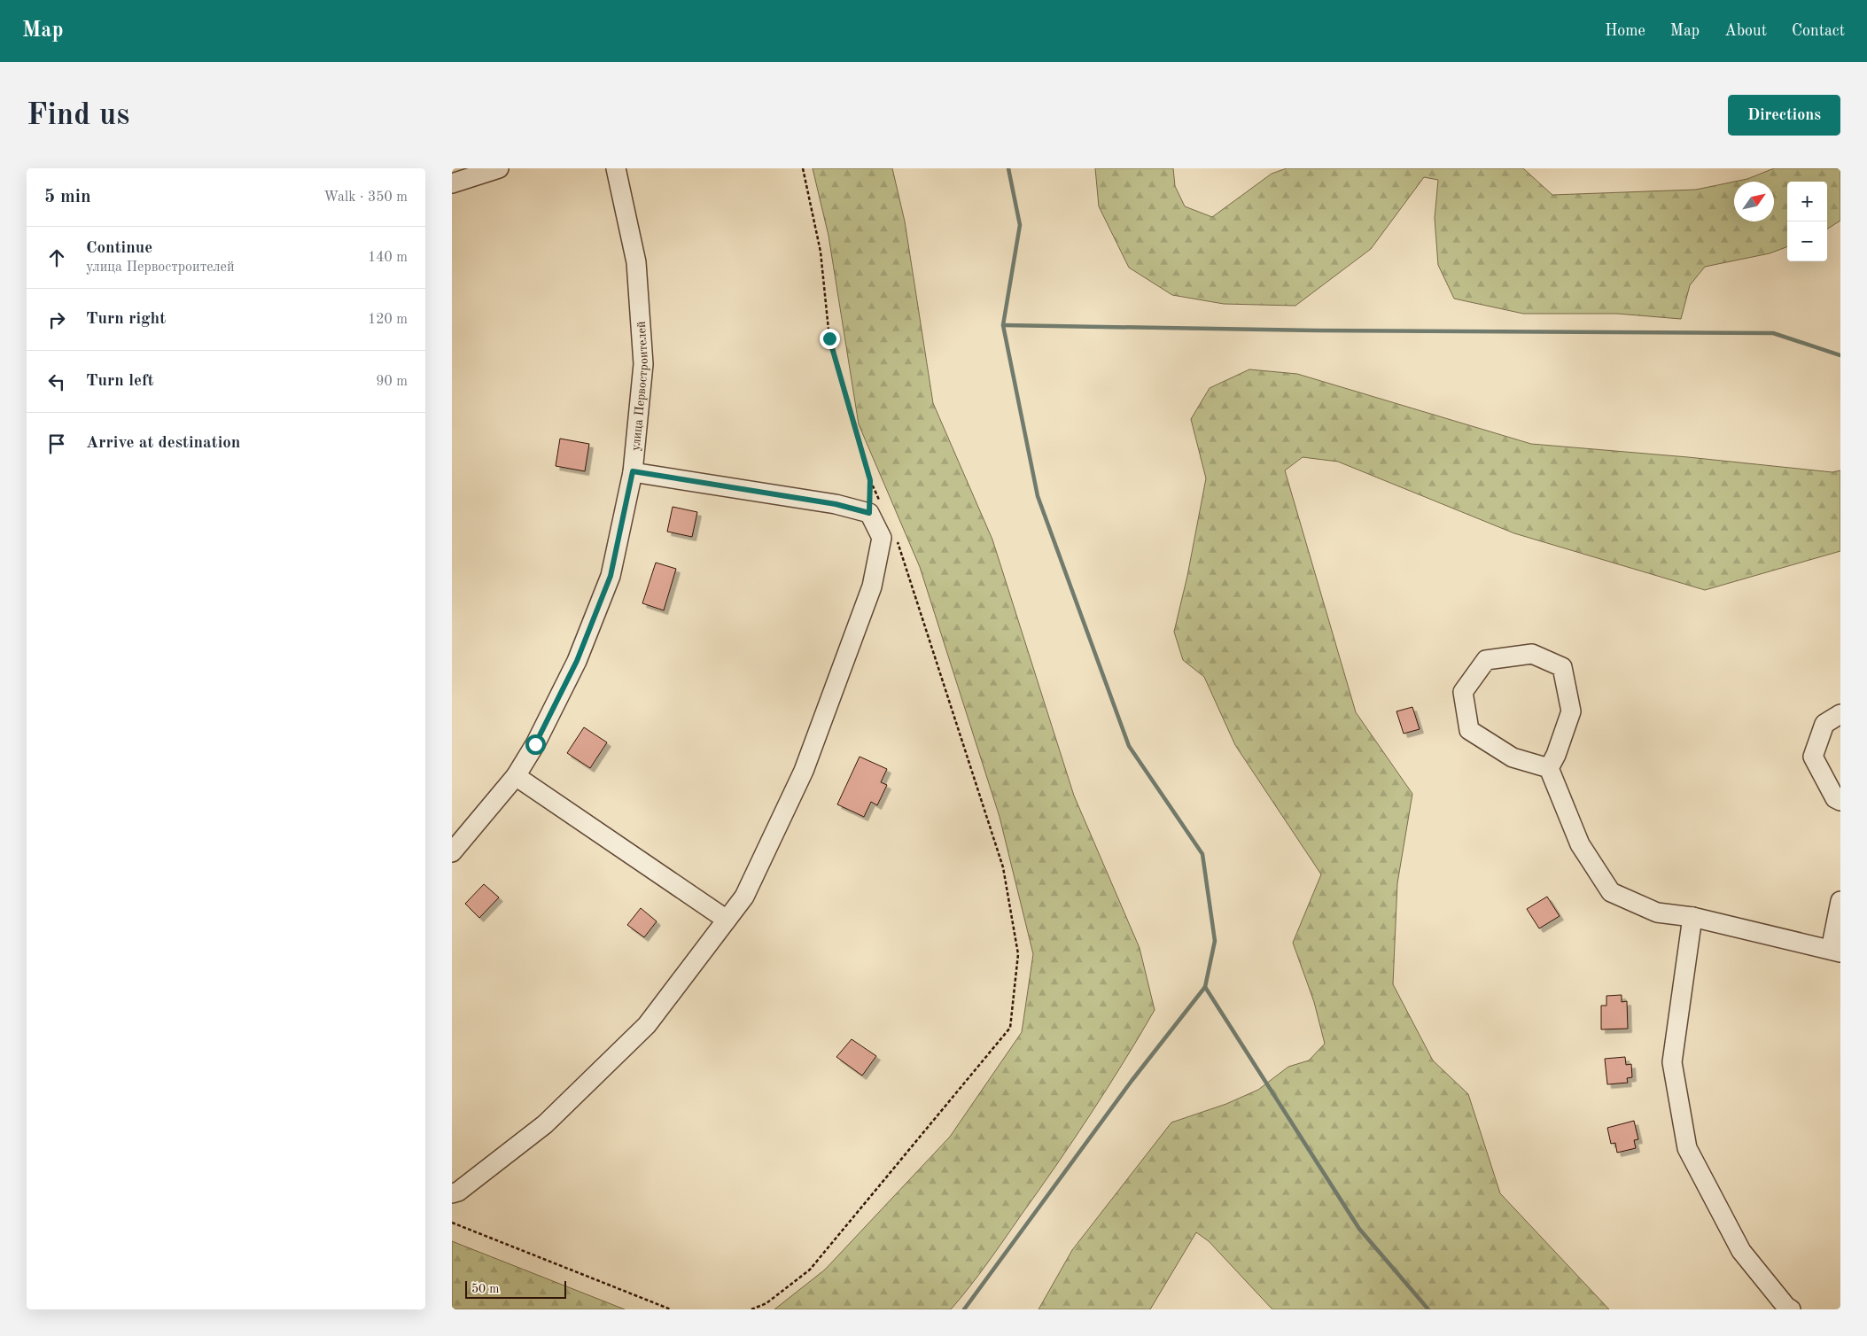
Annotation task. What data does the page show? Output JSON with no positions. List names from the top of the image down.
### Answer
{
  "streets": {
    "street": ["улица Первостроителей"]
  },
  "scale_bar": "50 m",
  "north": "top right",
  "page": {
    "header": "Map",
    "nav": [
      "Home",
      "Map",
      "About",
      "Contact"
    ],
    "buttons": "Directions",
    "title": "Find us",
    "heading": ["5 min", "Walk · 350 m"],
    "map_buttons": ["+", "−"],
    "list": [
      ["Continue", "улица Первостроителей", "140 m"],
      ["Turn right", "120 m"],
      ["Turn left", "90 m"],
      "Arrive at destination"
    ],
    "scale": "50 m"
  }
}
